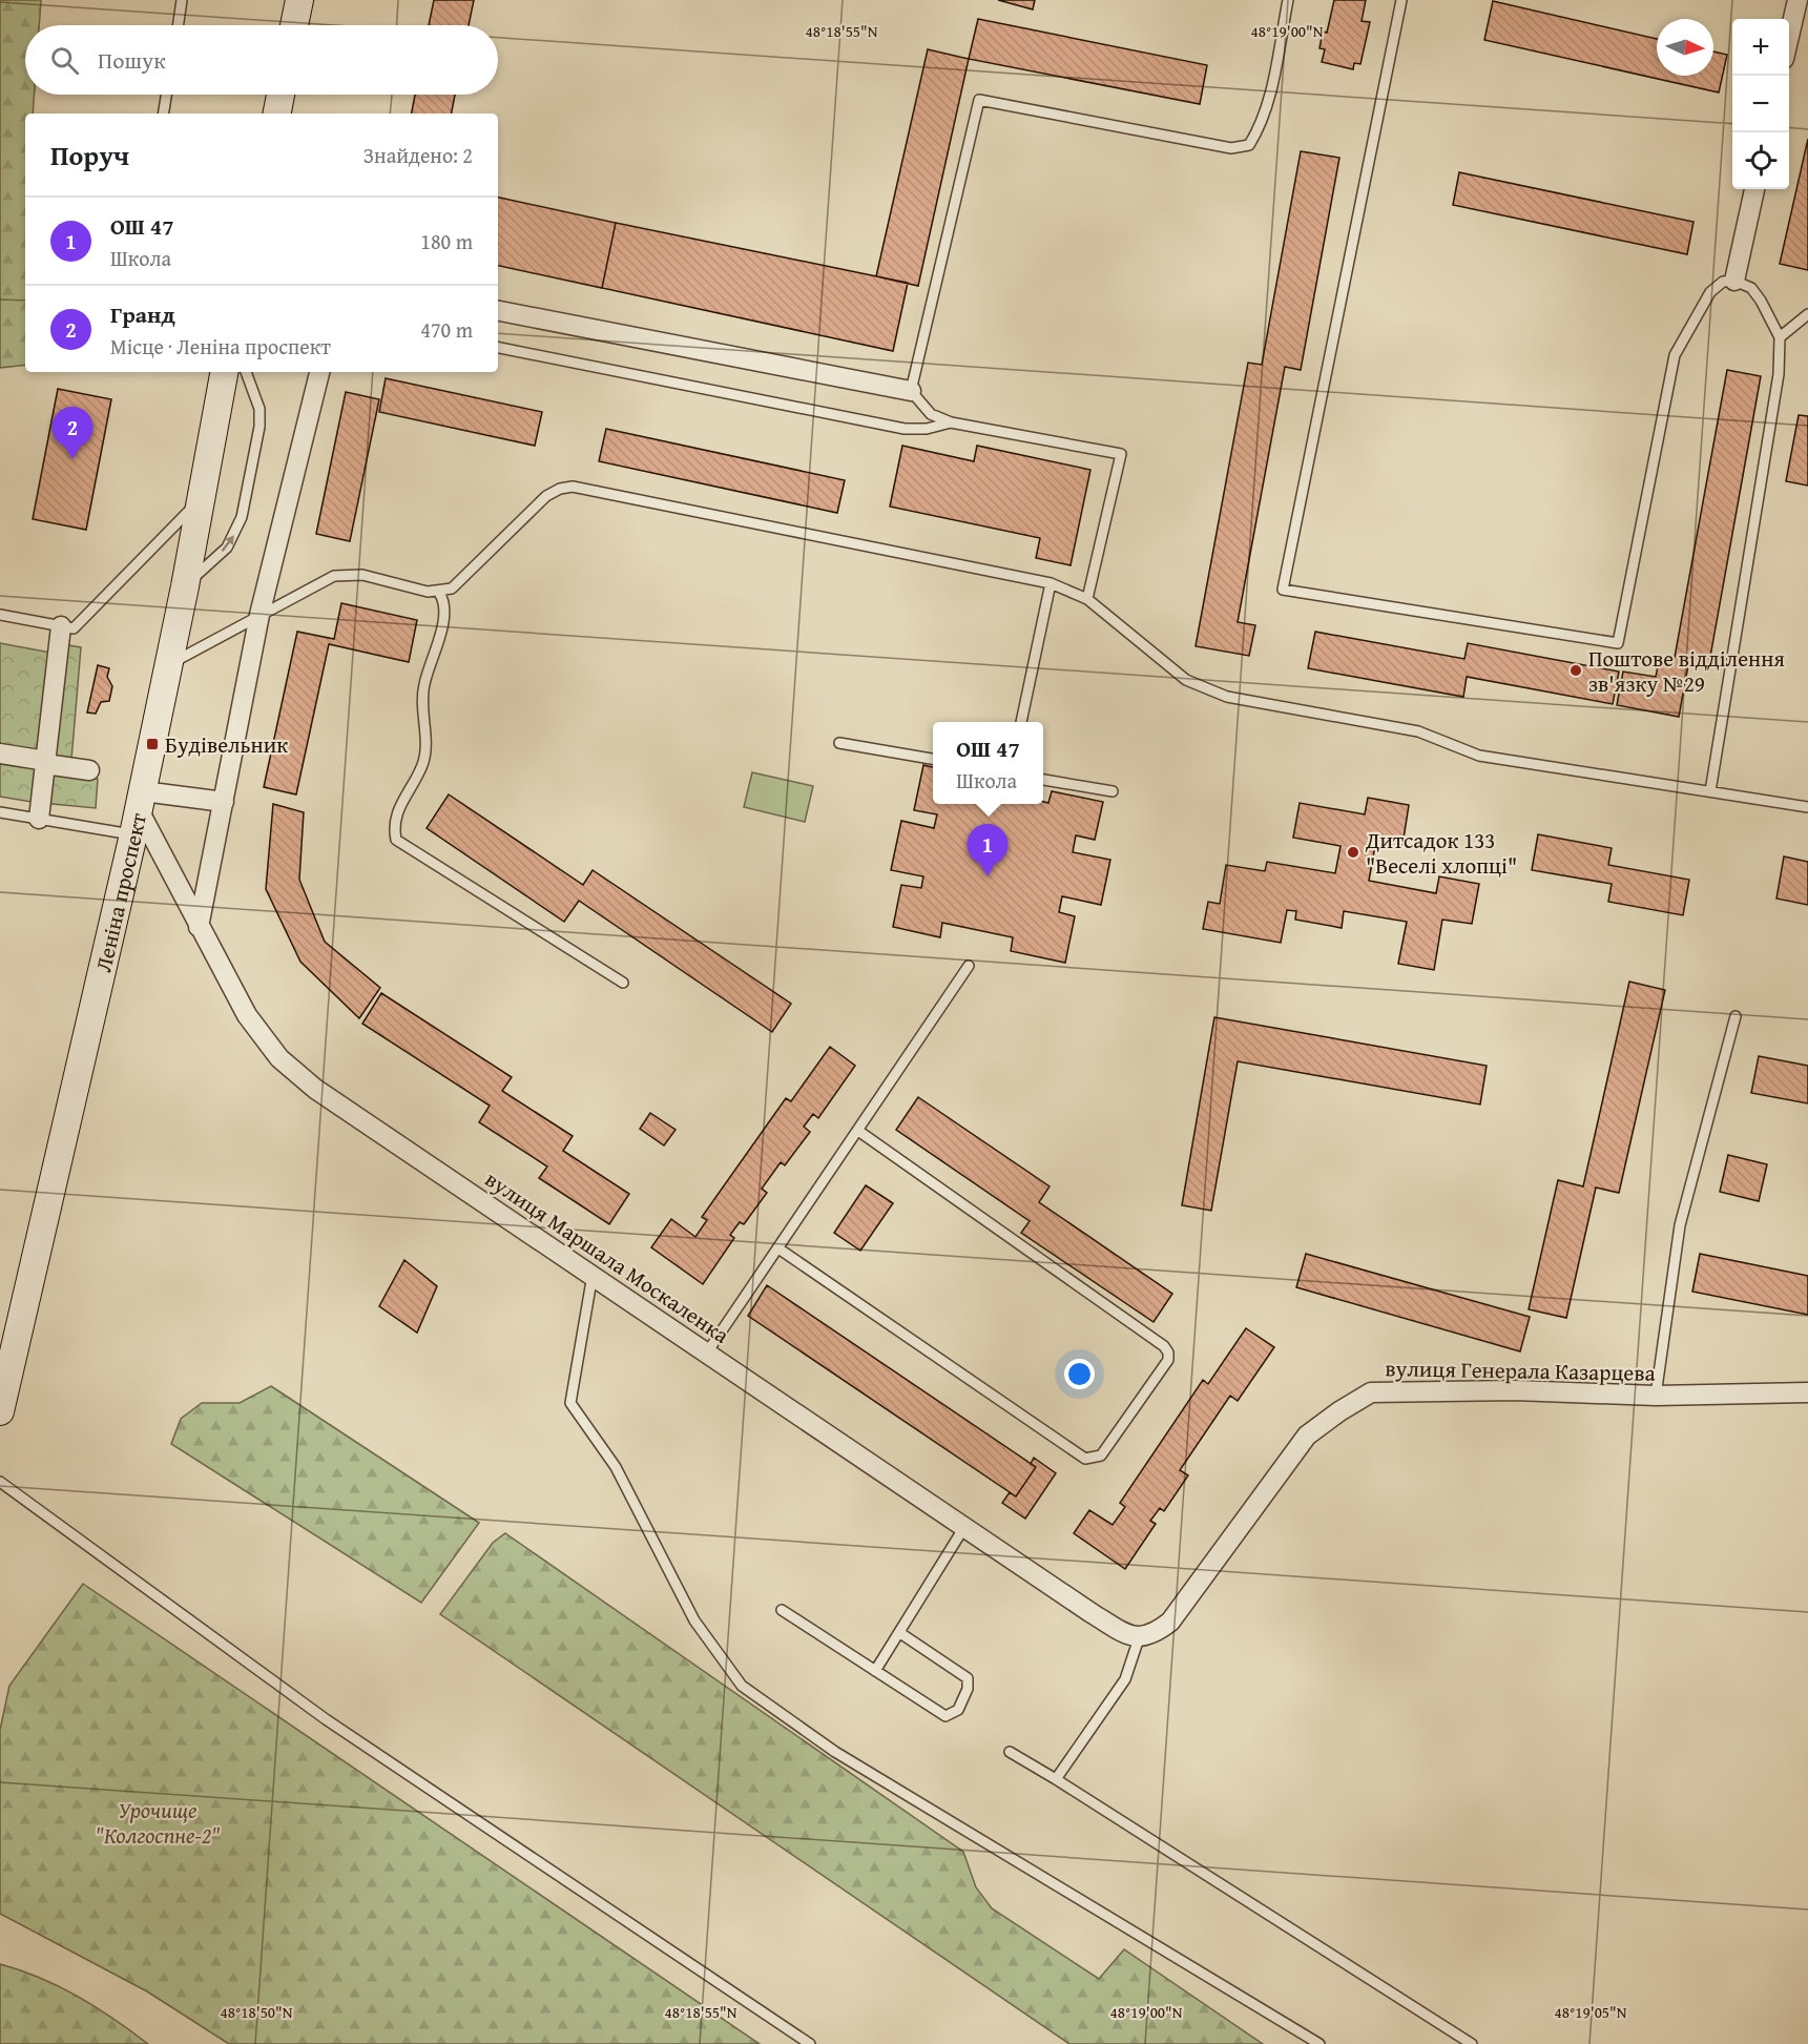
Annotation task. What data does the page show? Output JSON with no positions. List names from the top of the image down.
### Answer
{
  "streets": {
    "main road": ["Леніна проспект"],
    "street": ["вулиця Маршала Москаленка", "вулиця Генерала Казарцева"]
  },
  "crossings": [
    ["Леніна проспект", "вулиця Маршала Москаленка"],
    ["вулиця Маршала Москаленка", "вулиця Генерала Казарцева"]
  ],
  "parks": ["Урочище \"Колгоспне-2\""],
  "places": {
    "other": ["Поштове відділення зв'язку №29", "Дитсадок 133 \"Веселі хлопці\""],
    "transit": ["Будівельник"]
  },
  "north": "right",
  "page": {
    "map_buttons": ["+", "−"],
    "search": "Пошук",
    "heading": ["Поруч", "Знайдено: 2"],
    "list": [
      {
        "mark": "1",
        "name": "ОШ 47",
        "note": "Школа",
        "value": "180 m"
      },
      {
        "mark": "2",
        "name": "Гранд",
        "note": "Місце · Леніна проспект",
        "value": "470 m"
      }
    ],
    "pins": ["2", "1"],
    "popup": ["ОШ 47", "Школа"]
  },
  "coordinates": [
    "48°19'00\"N",
    "48°18'55\"N",
    "48°18'50\"N",
    "48°19'05\"N"
  ]
}
